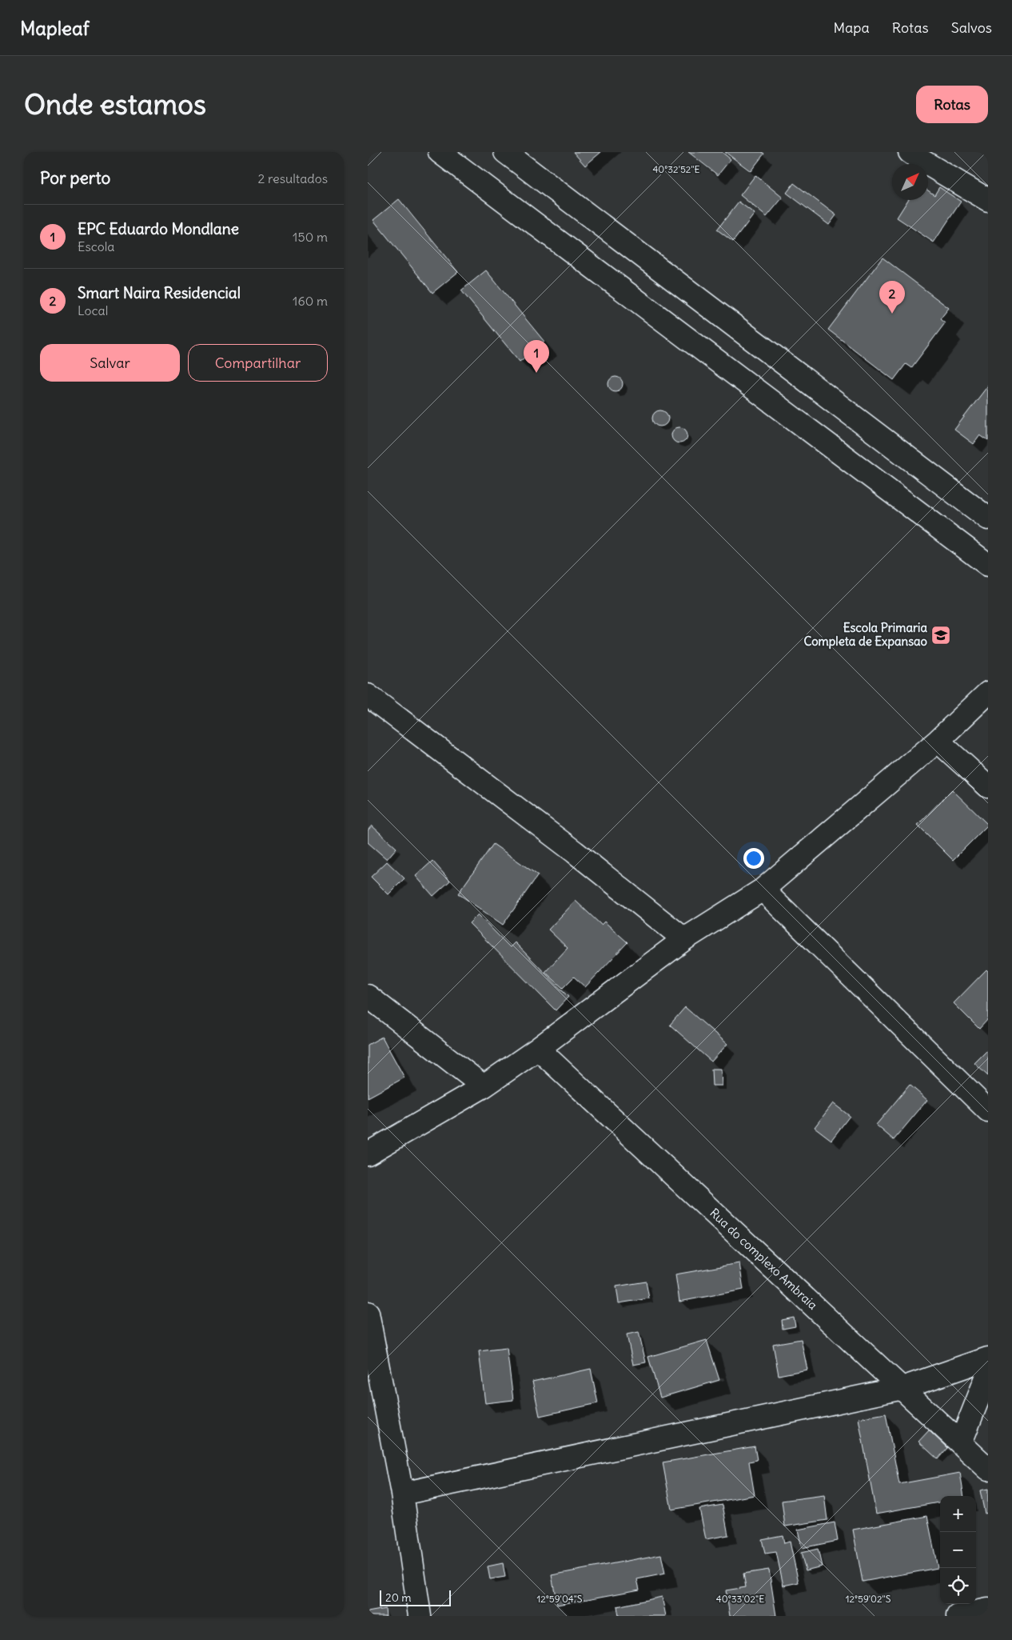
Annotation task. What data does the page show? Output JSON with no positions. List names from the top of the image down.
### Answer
{
  "streets": {
    "street": ["Rua do complexo Ambraia"]
  },
  "places": {
    "school or university": ["Escola Primaria Completa de Expansao"]
  },
  "scale_bar": "20 m",
  "north": "top right",
  "page": {
    "header": "Mapleaf",
    "nav": ["Mapa", "Rotas", "Salvos"],
    "buttons": [
      "Rotas",
      ["Salvar", "Compartilhar"]
    ],
    "title": "Onde estamos",
    "heading": ["Por perto", "2 resultados"],
    "list": [
      {
        "mark": "1",
        "name": "EPC Eduardo Mondlane",
        "note": "Escola",
        "value": "150 m"
      },
      {
        "mark": "2",
        "name": "Smart Naira Residencial",
        "note": "Local",
        "value": "160 m"
      }
    ],
    "pins": ["2", "1"],
    "map_buttons": ["+", "−"],
    "scale": "20 m"
  },
  "coordinates": [
    "40°32'52\"E",
    "12°59'04\"S",
    "40°33'02\"E",
    "12°59'02\"S"
  ]
}
